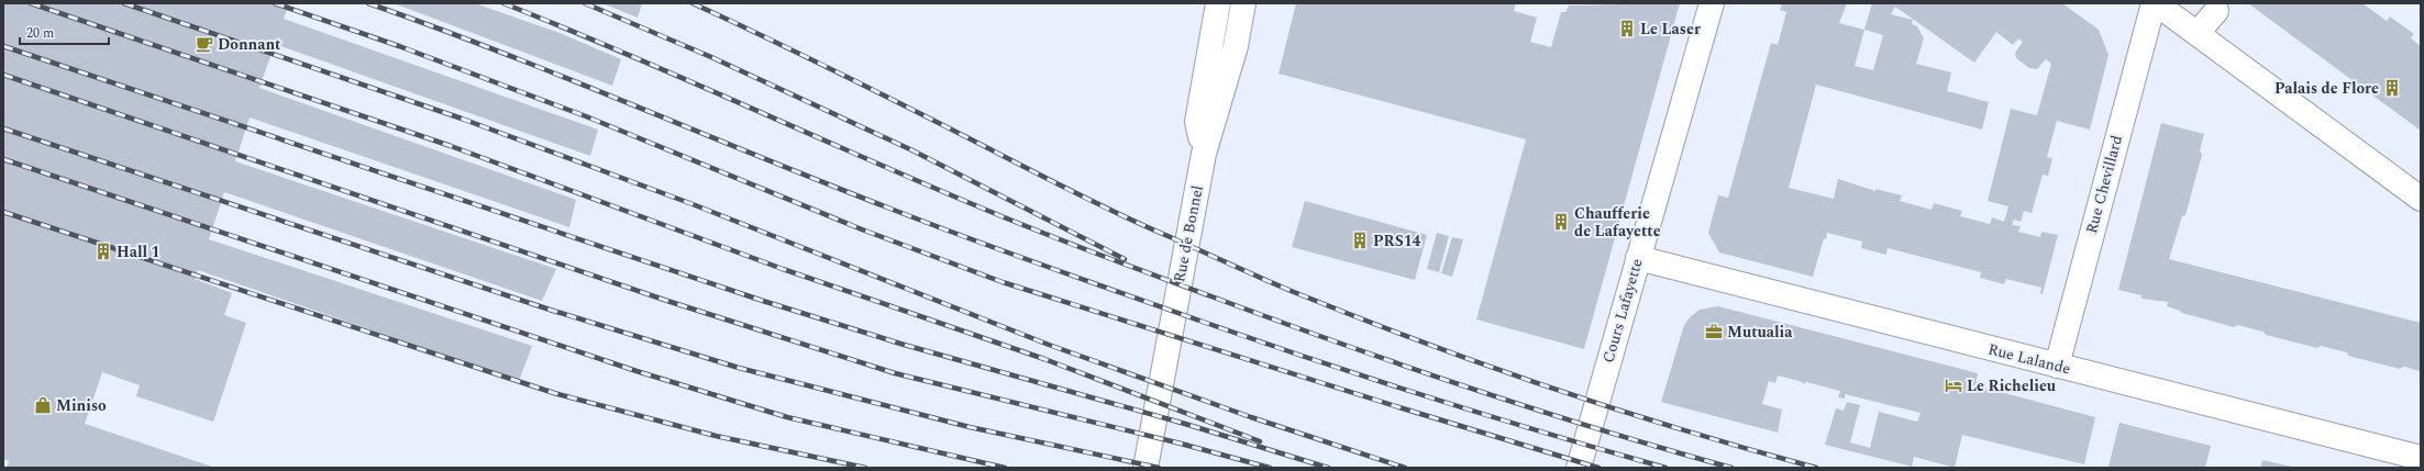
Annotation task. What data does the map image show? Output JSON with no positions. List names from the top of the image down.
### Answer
{
  "streets": {
    "main road": [
      "Rue Chevillard",
      "Rue de Bonnel",
      "Cours Lafayette",
      "Rue Lalande"
    ]
  },
  "crossings": [
    ["Rue Chevillard", "Rue Lalande"],
    ["Cours Lafayette", "Rue Lalande"]
  ],
  "places": {
    "building": [
      "Le Laser",
      "Palais de Flore",
      "Chaufferie de Lafayette",
      "PRS14",
      "Hall 1"
    ],
    "cafe": ["Donnant"],
    "office": ["Mutualia"],
    "hotel": ["Le Richelieu"],
    "shop": ["Miniso"]
  },
  "scale_bar": "20 m"
}
